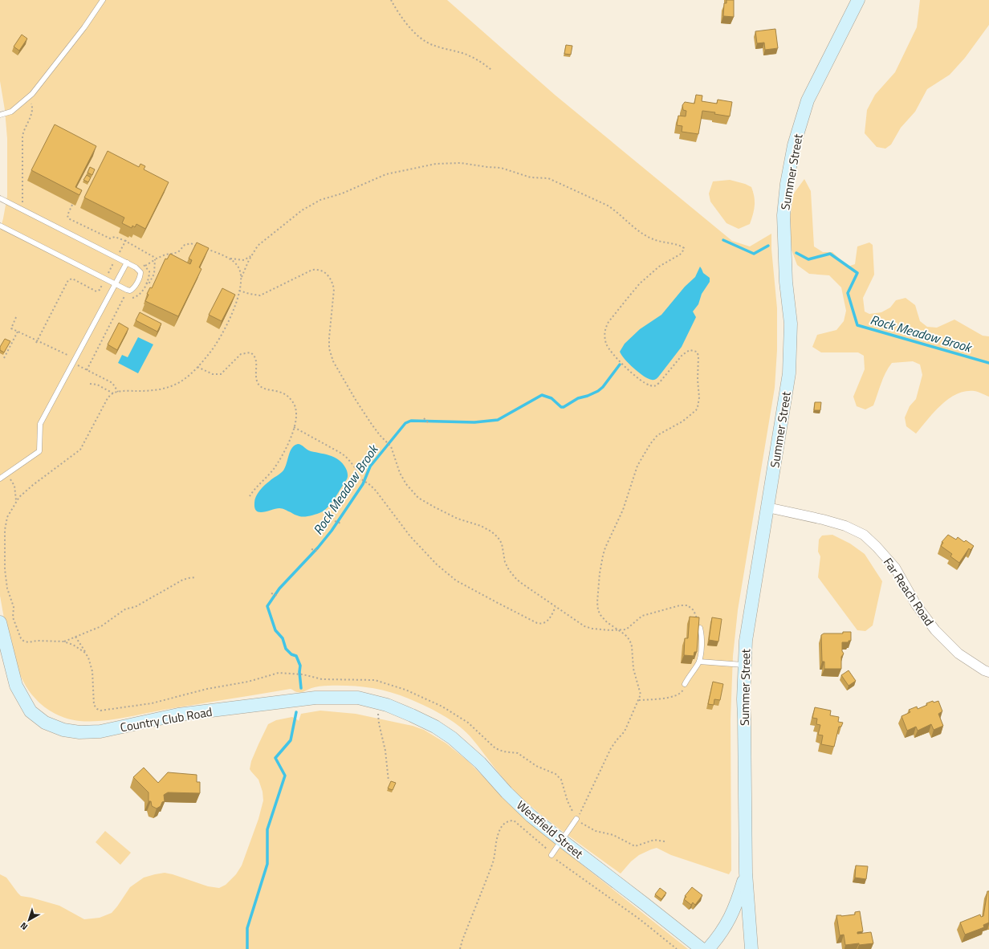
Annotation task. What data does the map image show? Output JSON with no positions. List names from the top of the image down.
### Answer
{
  "streets": {
    "main road": ["Summer Street", "Country Club Road", "Westfield Street"],
    "street": ["Far Reach Road"]
  },
  "crossings": [
    ["Summer Street", "Far Reach Road"],
    ["Country Club Road", "Westfield Street"]
  ],
  "water": ["Rock Meadow Brook"],
  "north": "bottom left"
}
